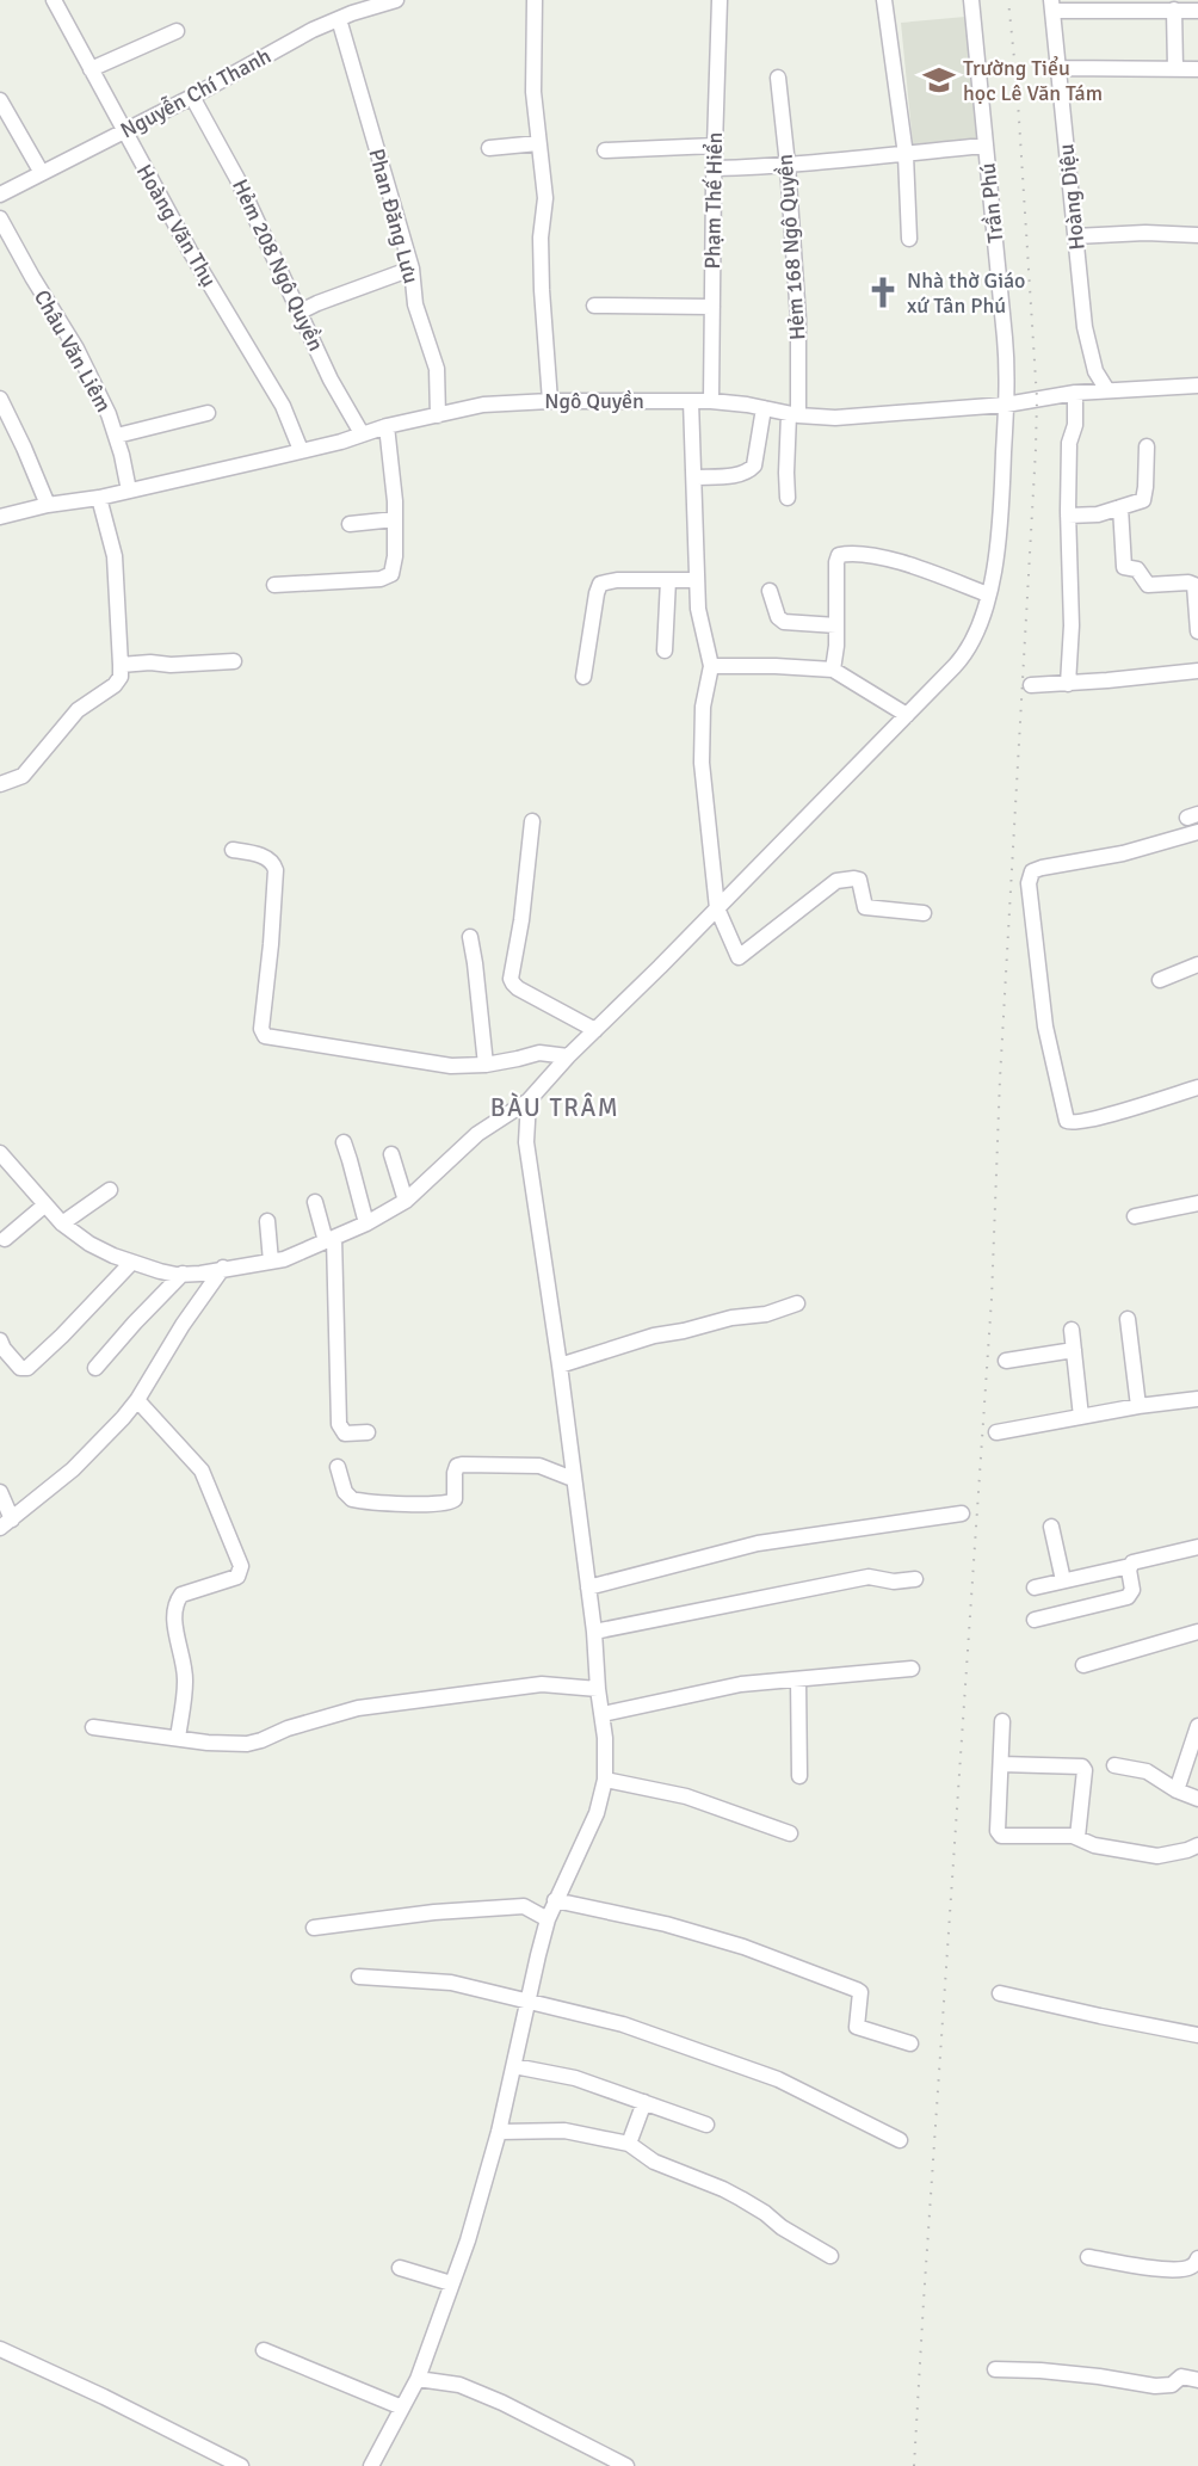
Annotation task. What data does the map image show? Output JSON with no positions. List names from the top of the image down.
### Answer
{
  "streets": {
    "street": [
      "Nguyễn Chí Thanh",
      "Hoàng Diệu",
      "Phạm Thế Hiển",
      "Trần Phú",
      "Phan Đăng Lưu",
      "Hoàng Văn Thụ",
      "Hẻm 168 Ngô Quyền",
      "Hẻm 208 Ngô Quyền",
      "Châu Văn Liêm",
      "Ngô Quyền"
    ]
  },
  "crossings": [
    ["Nguyễn Chí Thanh", "Phan Đăng Lưu"],
    ["Nguyễn Chí Thanh", "Hoàng Văn Thụ"],
    ["Nguyễn Chí Thanh", "Hẻm 208 Ngô Quyền"],
    ["Hoàng Diệu", "Ngô Quyền"],
    ["Phạm Thế Hiển", "Ngô Quyền"],
    ["Trần Phú", "Ngô Quyền"],
    ["Phan Đăng Lưu", "Ngô Quyền"],
    ["Hoàng Văn Thụ", "Ngô Quyền"],
    ["Hẻm 168 Ngô Quyền", "Ngô Quyền"],
    ["Hẻm 208 Ngô Quyền", "Ngô Quyền"],
    ["Châu Văn Liêm", "Ngô Quyền"]
  ],
  "districts": ["BÀU TRÂM"],
  "places": {
    "school or university": ["Trường Tiểu học Lê Văn Tám"],
    "church": ["Nhà thờ Giáo xứ Tân Phú"]
  }
}
